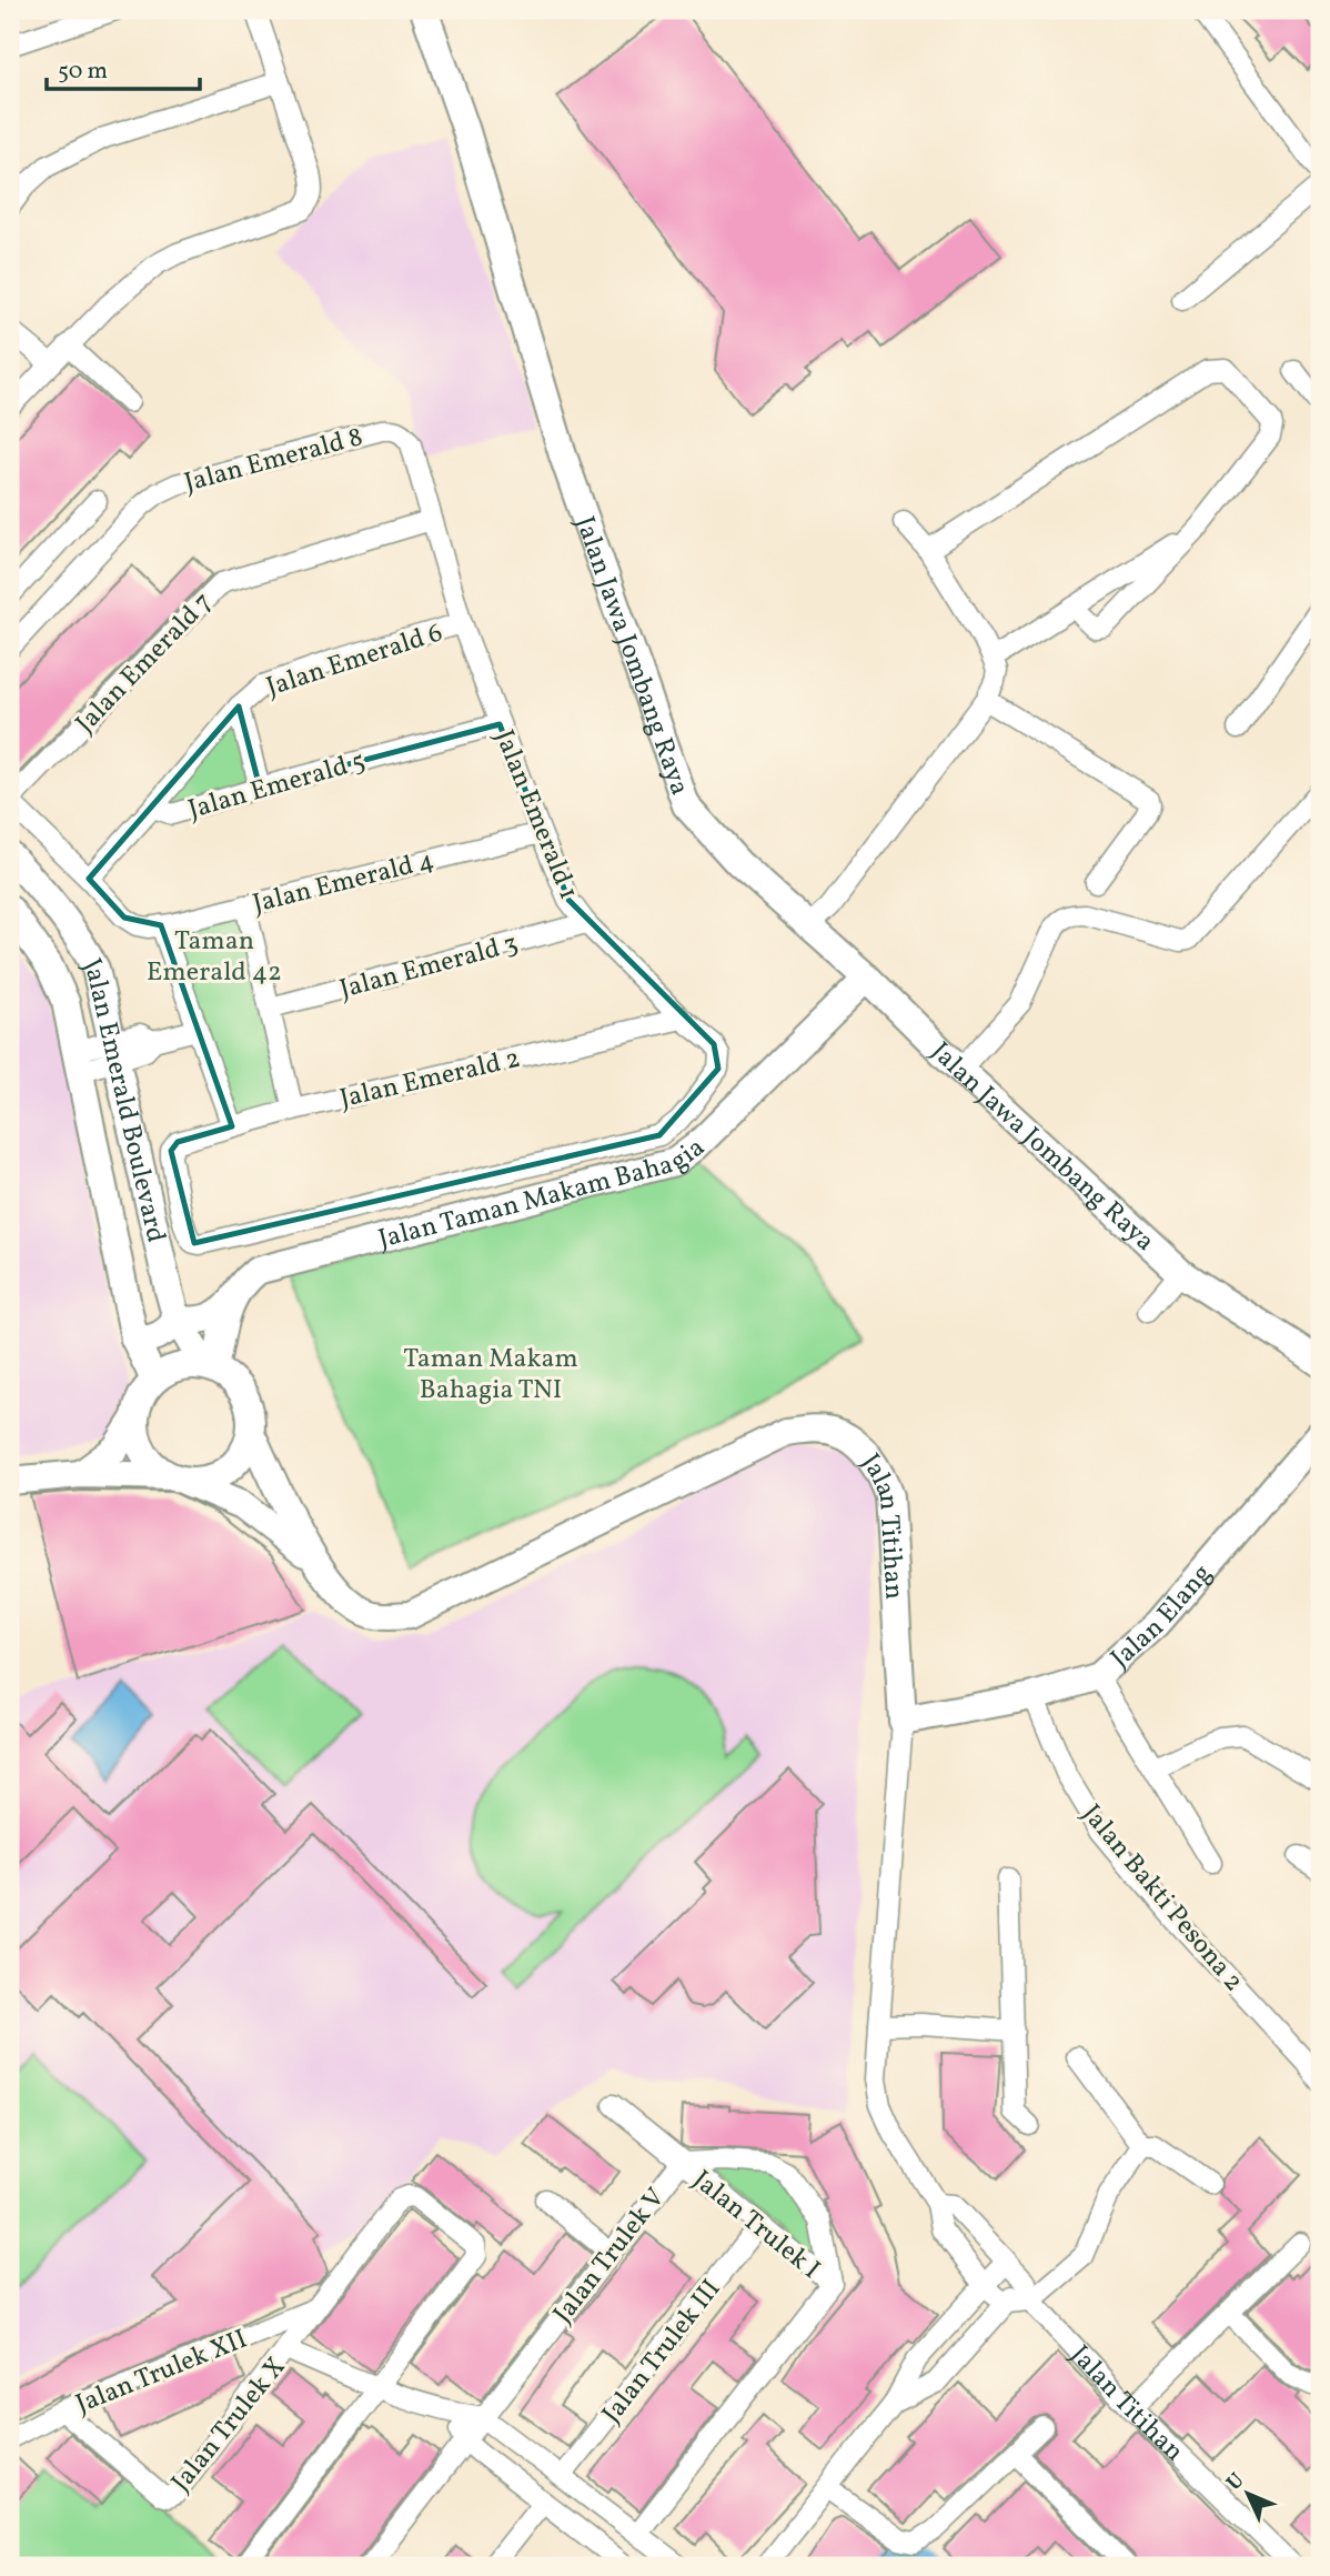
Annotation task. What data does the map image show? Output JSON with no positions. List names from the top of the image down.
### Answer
{
  "streets": {
    "main road": [
      "Jalan Jawa Jombang Raya",
      "Jalan Emerald Boulevard",
      "Jalan Taman Makam Bahagia",
      "Jalan Titihan",
      "Jalan Elang"
    ],
    "street": [
      "Jalan Emerald 8",
      "Jalan Emerald 6",
      "Jalan Emerald 7",
      "Jalan Emerald 5",
      "Jalan Emerald 1",
      "Jalan Emerald 4",
      "Jalan Emerald 3",
      "Jalan Emerald 2",
      "Jalan Bakti Pesona 2",
      "Jalan Trulek I",
      "Jalan Trulek V",
      "Jalan Trulek III",
      "Jalan Trulek XII",
      "Jalan Trulek X"
    ]
  },
  "crossings": [
    ["Jalan Emerald 8", "Jalan Emerald 1"],
    ["Jalan Jawa Jombang Raya", "Jalan Taman Makam Bahagia"],
    ["Jalan Emerald 6", "Jalan Emerald 5"],
    ["Jalan Emerald 6", "Jalan Emerald 1"],
    ["Jalan Emerald 7", "Jalan Emerald 1"],
    ["Jalan Emerald 7", "Jalan Emerald 4"],
    ["Jalan Emerald 5", "Jalan Emerald 1"],
    ["Jalan Emerald 5", "Jalan Emerald 4"],
    ["Jalan Emerald 1", "Jalan Emerald 4"],
    ["Jalan Emerald 1", "Jalan Emerald 3"],
    ["Jalan Emerald 1", "Jalan Emerald 2"],
    ["Jalan Emerald Boulevard", "Jalan Taman Makam Bahagia"],
    ["Jalan Emerald Boulevard", "Jalan Titihan"],
    ["Jalan Taman Makam Bahagia", "Jalan Titihan"],
    ["Jalan Titihan", "Jalan Elang"],
    ["Jalan Elang", "Jalan Bakti Pesona 2"],
    ["Jalan Trulek I", "Jalan Trulek V"],
    ["Jalan Trulek I", "Jalan Trulek III"],
    ["Jalan Trulek XII", "Jalan Trulek X"]
  ],
  "parks": ["Taman Emerald 42", "Taman Makam Bahagia TNI"],
  "scale_bar": "50 m",
  "north": "top left"
}
